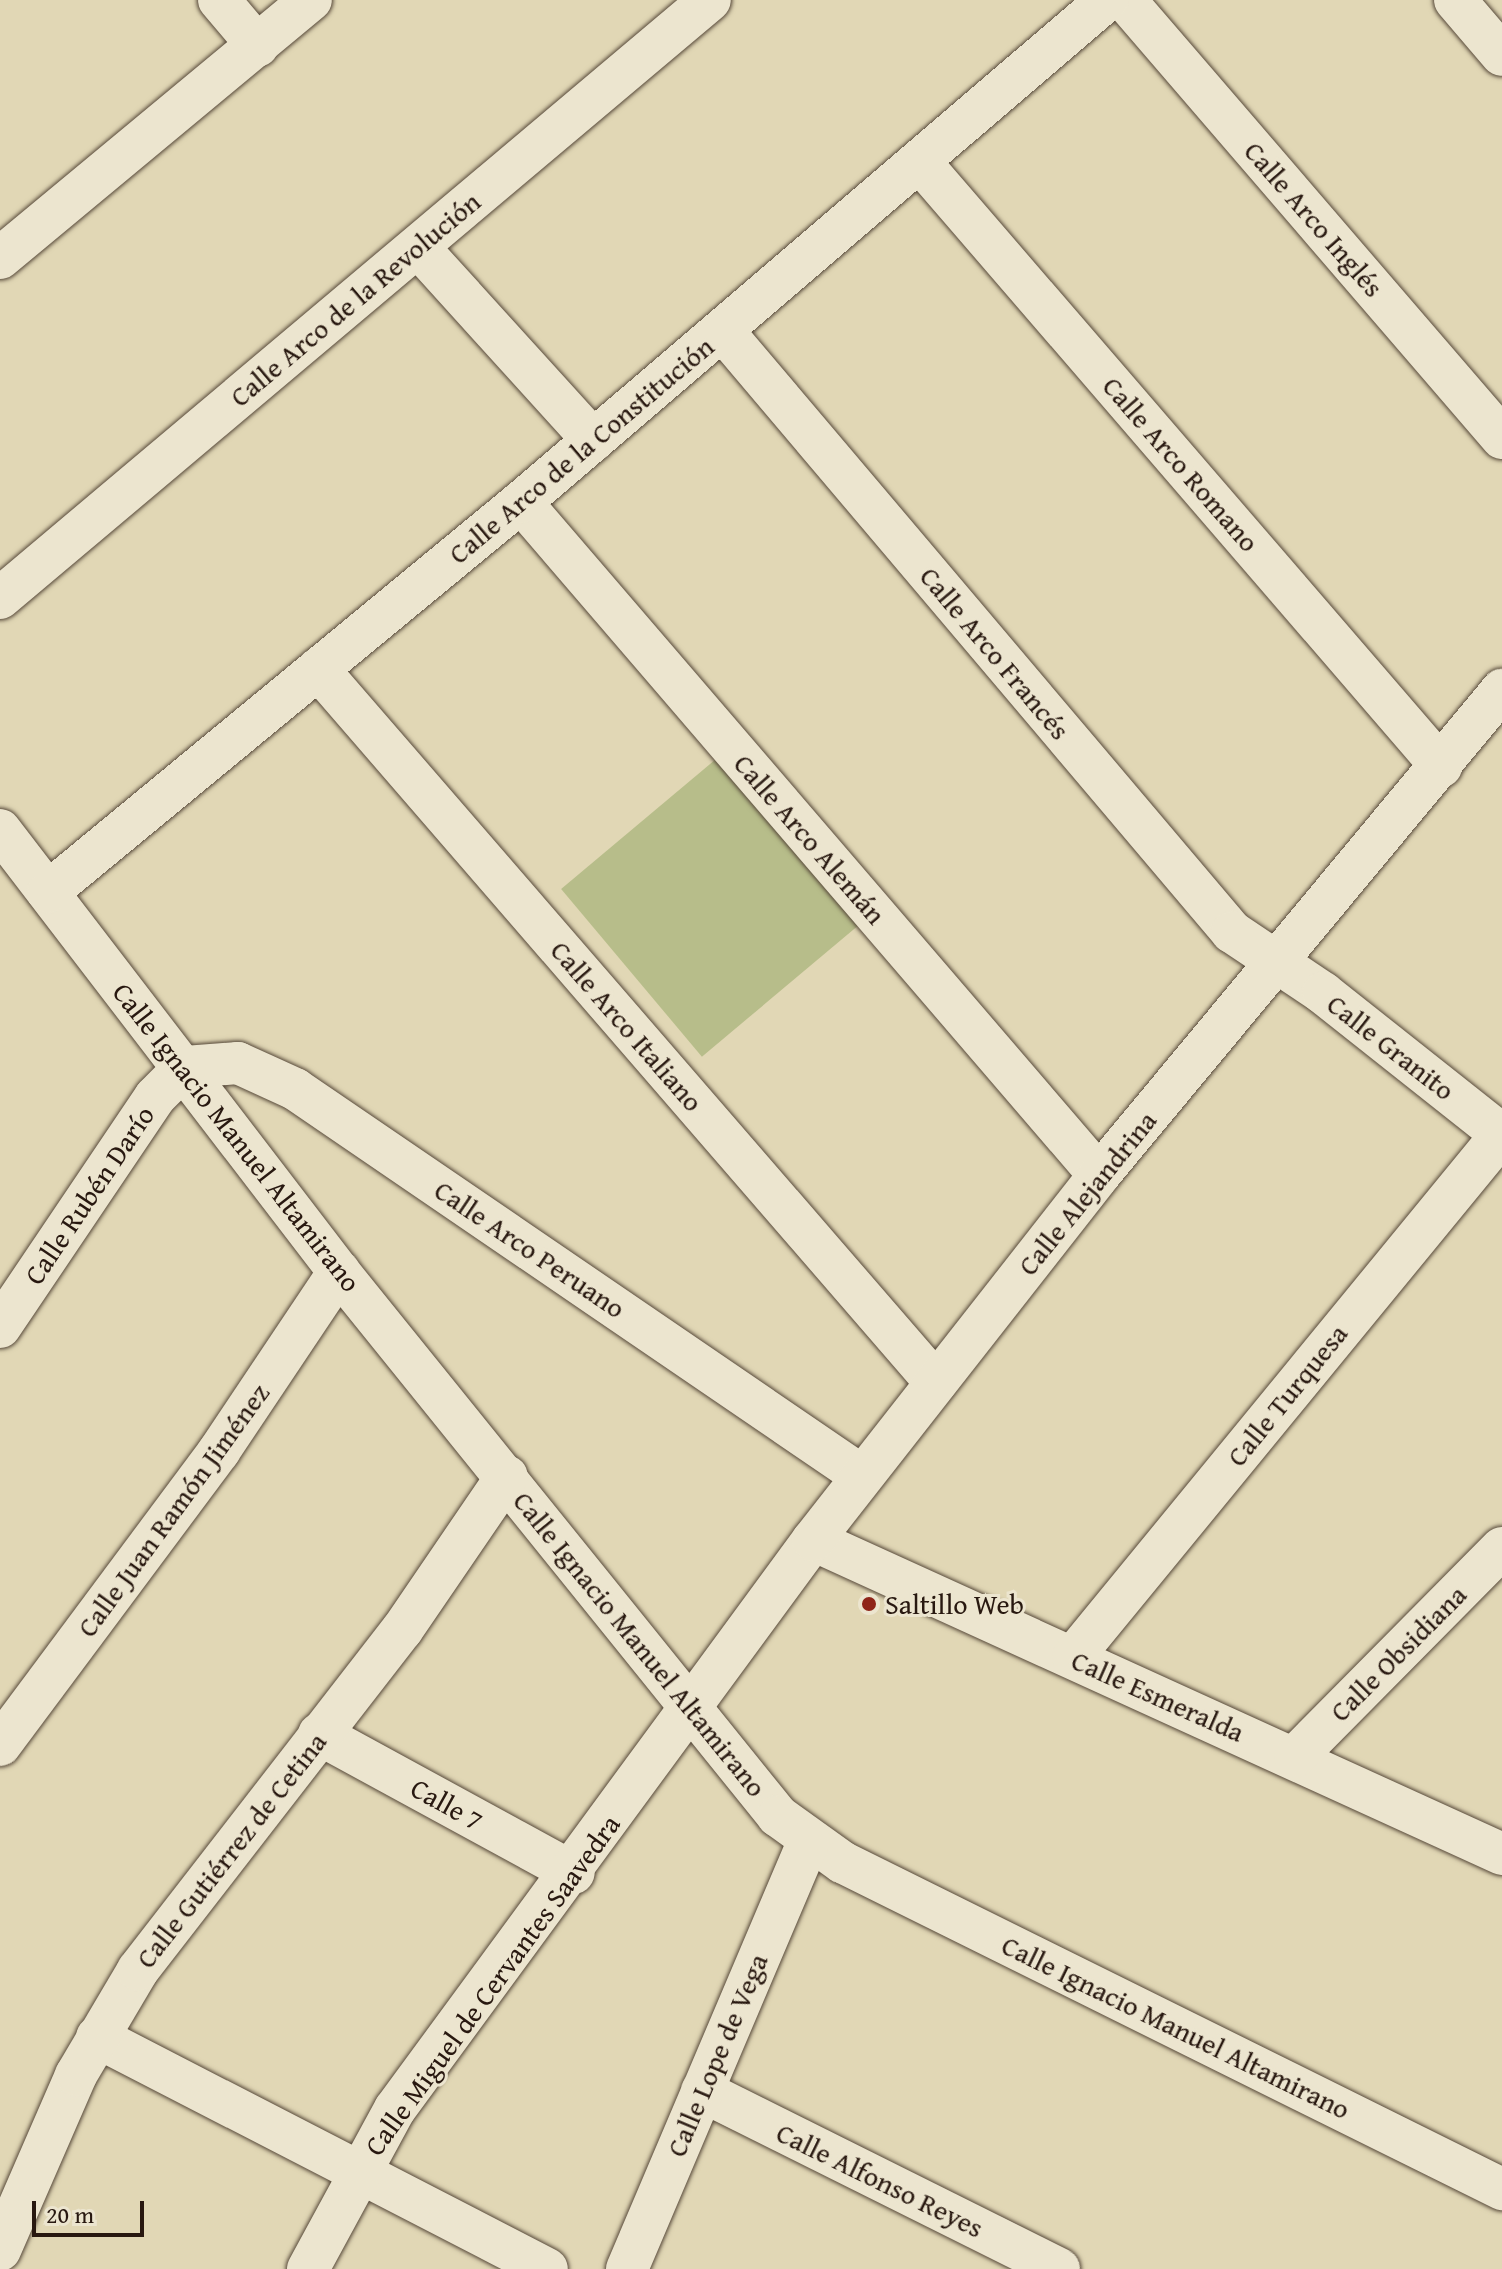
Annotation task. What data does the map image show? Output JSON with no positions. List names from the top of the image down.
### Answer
{
  "streets": {
    "street": [
      "Calle Arco Inglés",
      "Calle Arco de la Revolución",
      "Calle Arco de la Constitución",
      "Calle Arco Romano",
      "Calle Arco Francés",
      "Calle Arco Alemán",
      "Calle Arco Italiano",
      "Calle Granito",
      "Calle Ignacio Manuel Altamirano",
      "Calle Alejandrina",
      "Calle Rubén Darío",
      "Calle Arco Peruano",
      "Calle Turquesa",
      "Calle Juan Ramón Jiménez",
      "Calle Obsidiana",
      "Calle Esmeralda",
      "Calle 7",
      "Calle Gutiérrez de Cetina",
      "Calle Miguel de Cervantes Saavedra",
      "Calle Lope de Vega",
      "Calle Alfonso Reyes"
    ]
  },
  "crossings": [
    ["Calle Arco de la Constitución", "Calle Arco Romano"],
    ["Calle Arco de la Constitución", "Calle Arco Francés"],
    ["Calle Arco de la Constitución", "Calle Arco Alemán"],
    ["Calle Arco de la Constitución", "Calle Arco Italiano"],
    ["Calle Arco de la Constitución", "Calle Ignacio Manuel Altamirano"],
    ["Calle Arco Romano", "Calle Alejandrina"],
    ["Calle Arco Francés", "Calle Granito"],
    ["Calle Arco Francés", "Calle Alejandrina"],
    ["Calle Arco Alemán", "Calle Alejandrina"],
    ["Calle Arco Italiano", "Calle Alejandrina"],
    ["Calle Granito", "Calle Alejandrina"],
    ["Calle Granito", "Calle Turquesa"],
    ["Calle Ignacio Manuel Altamirano", "Calle Alejandrina"],
    ["Calle Ignacio Manuel Altamirano", "Calle Rubén Darío"],
    ["Calle Ignacio Manuel Altamirano", "Calle Arco Peruano"],
    ["Calle Ignacio Manuel Altamirano", "Calle Juan Ramón Jiménez"],
    ["Calle Ignacio Manuel Altamirano", "Calle Gutiérrez de Cetina"],
    ["Calle Ignacio Manuel Altamirano", "Calle Miguel de Cervantes Saavedra"],
    ["Calle Ignacio Manuel Altamirano", "Calle Lope de Vega"],
    ["Calle Alejandrina", "Calle Arco Peruano"],
    ["Calle Alejandrina", "Calle Esmeralda"],
    ["Calle Alejandrina", "Calle Miguel de Cervantes Saavedra"],
    ["Calle Rubén Darío", "Calle Arco Peruano"],
    ["Calle Turquesa", "Calle Esmeralda"],
    ["Calle Obsidiana", "Calle Esmeralda"],
    ["Calle 7", "Calle Gutiérrez de Cetina"],
    ["Calle 7", "Calle Miguel de Cervantes Saavedra"],
    ["Calle Lope de Vega", "Calle Alfonso Reyes"]
  ],
  "places": ["Saltillo Web"],
  "scale_bar": "20 m"
}
